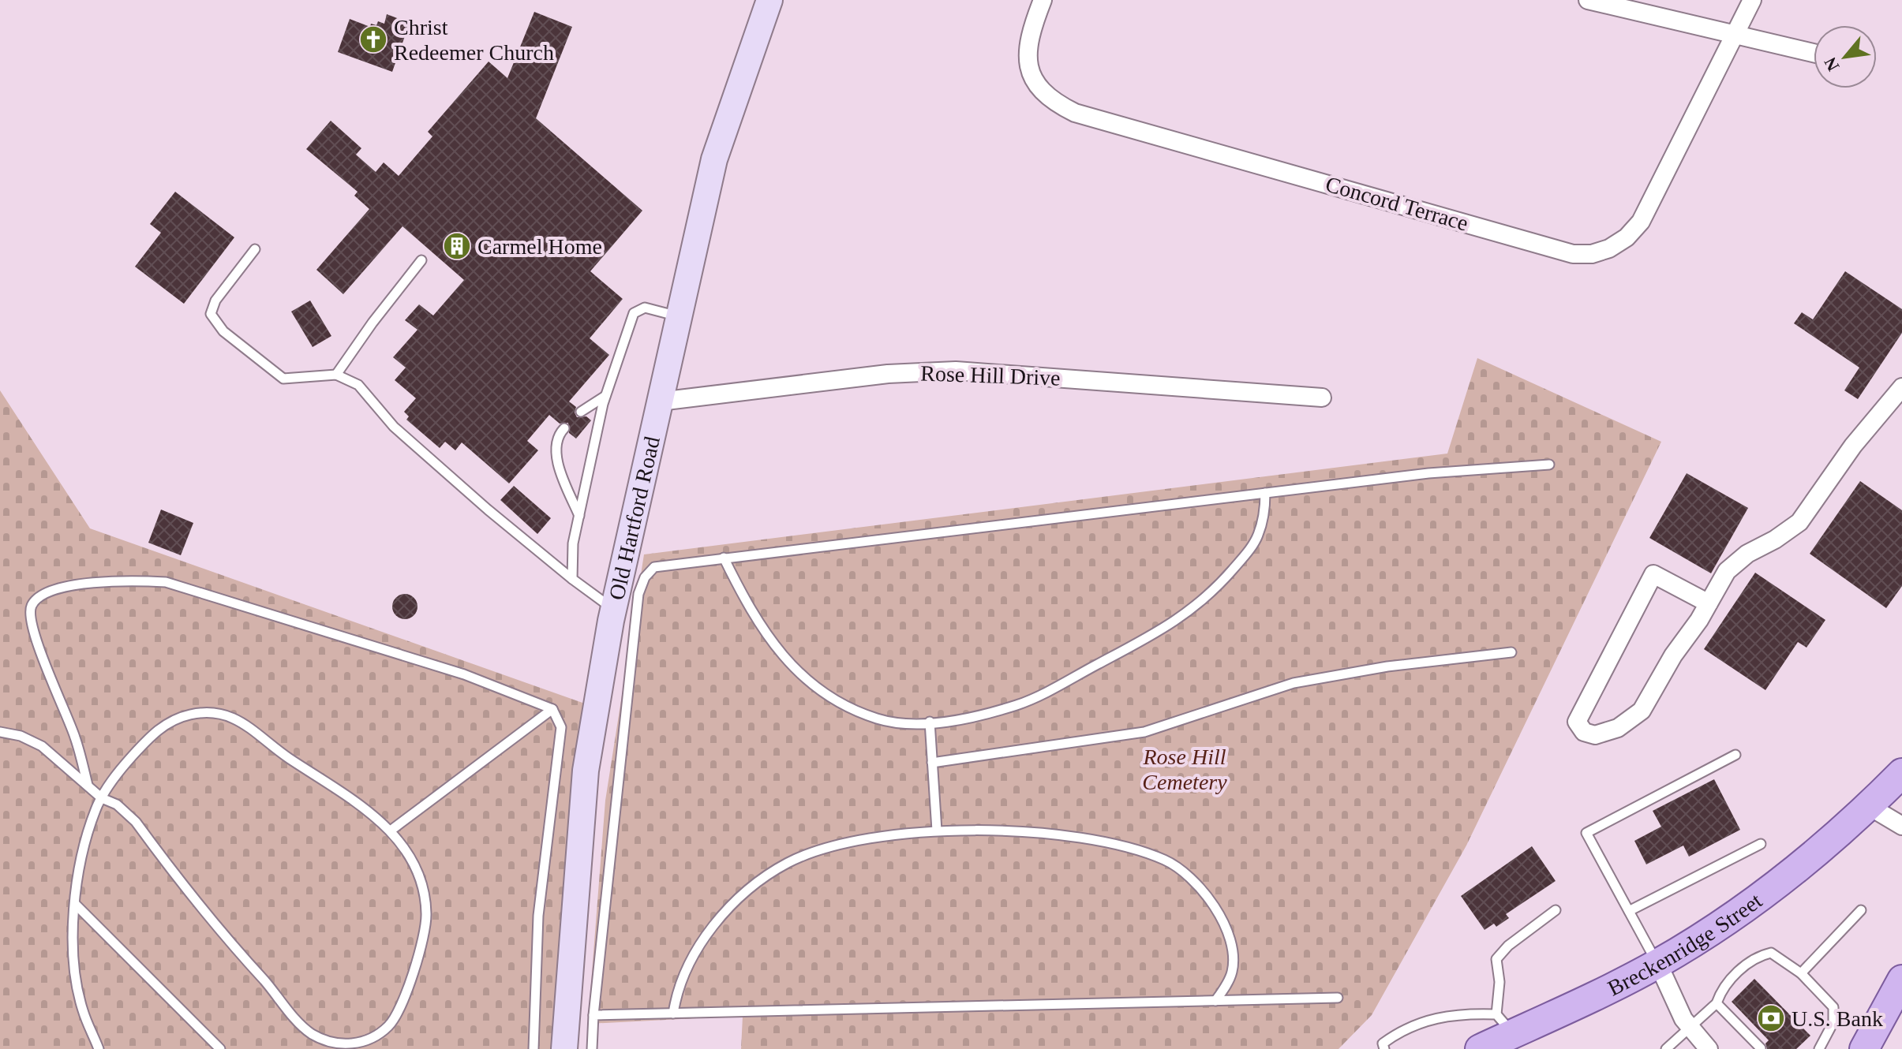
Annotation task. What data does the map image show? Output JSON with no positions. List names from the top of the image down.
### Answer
{
  "streets": {
    "main road": ["Old Hartford Road", "Breckenridge Street"],
    "street": ["Concord Terrace", "Rose Hill Drive"]
  },
  "crossings": [
    ["Rose Hill Drive", "Old Hartford Road"]
  ],
  "parks": ["Rose Hill Cemetery"],
  "places": {
    "church": ["Christ Redeemer Church"],
    "building": ["Carmel Home"],
    "bank": ["U.S. Bank"]
  },
  "north": "bottom left"
}
